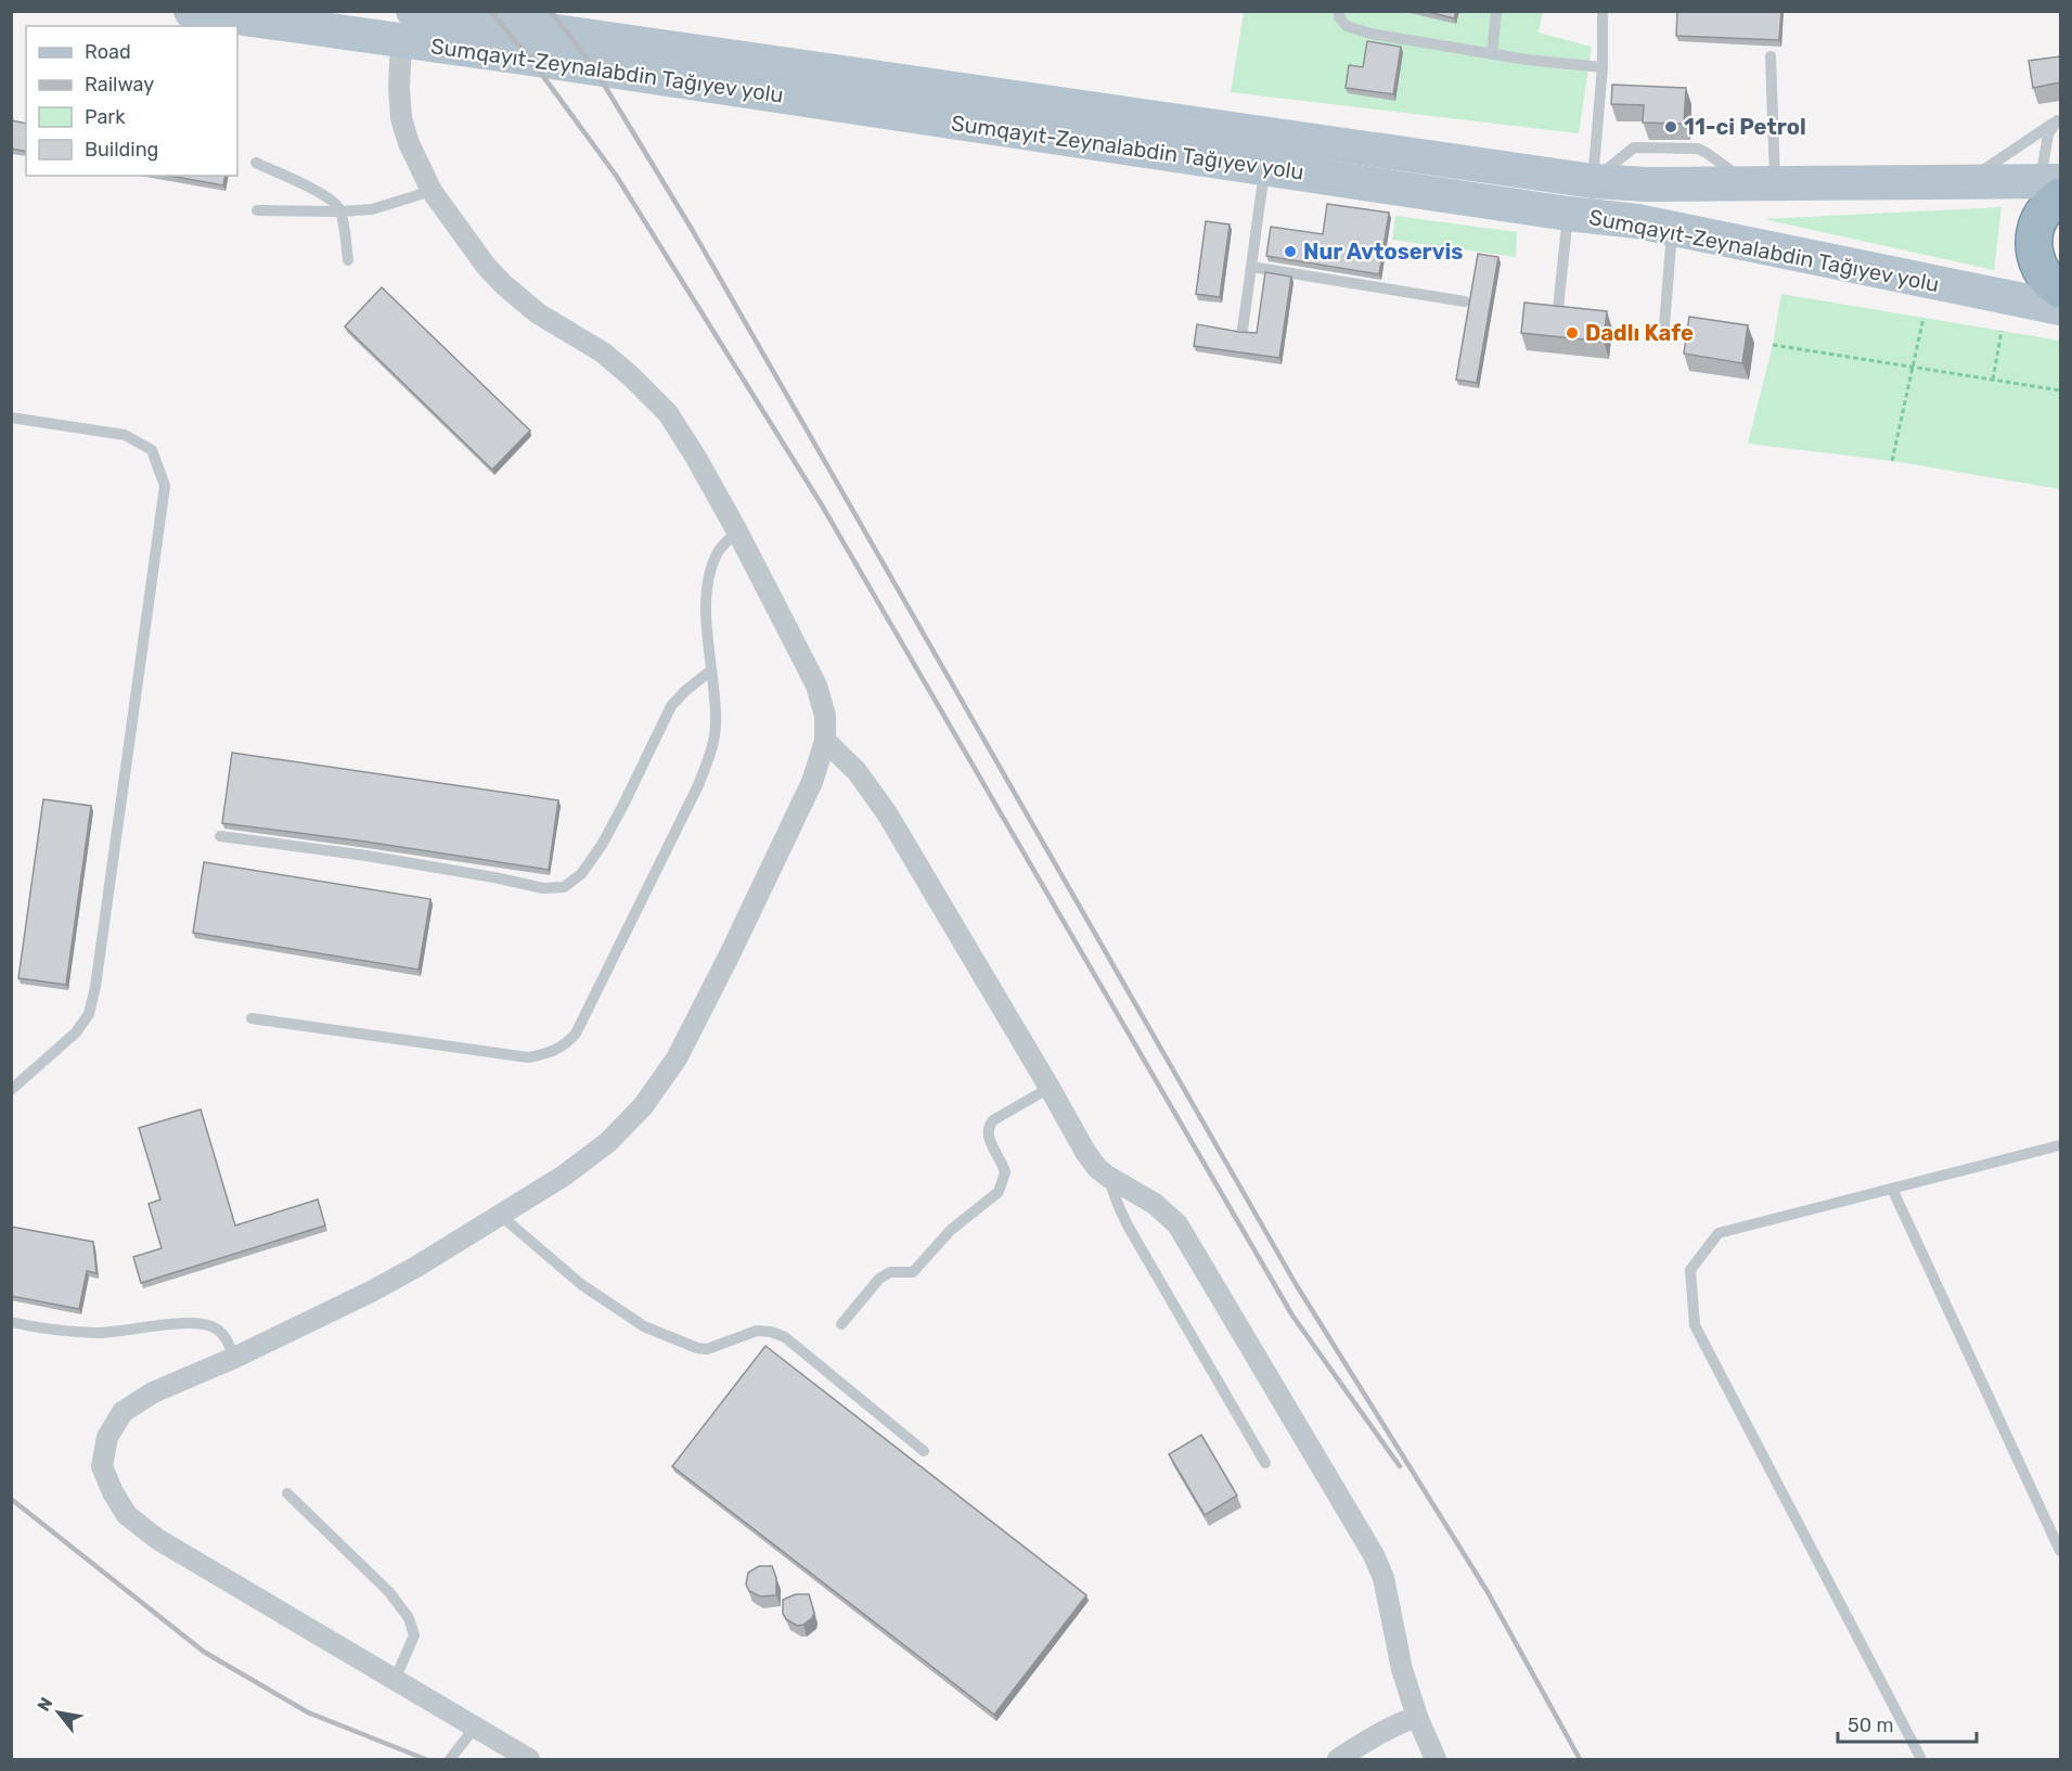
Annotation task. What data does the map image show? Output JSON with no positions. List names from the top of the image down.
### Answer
{
  "streets": {
    "main road": ["Sumqayıt-Zeynalabdin Tağıyev yolu"]
  },
  "places": ["11-ci Petrol", "Nur Avtoservis", "Dadlı Kafe"],
  "legend": [
    "Road",
    "Railway",
    "Park",
    "Building"
  ],
  "scale_bar": "50 m",
  "north": "top left"
}
